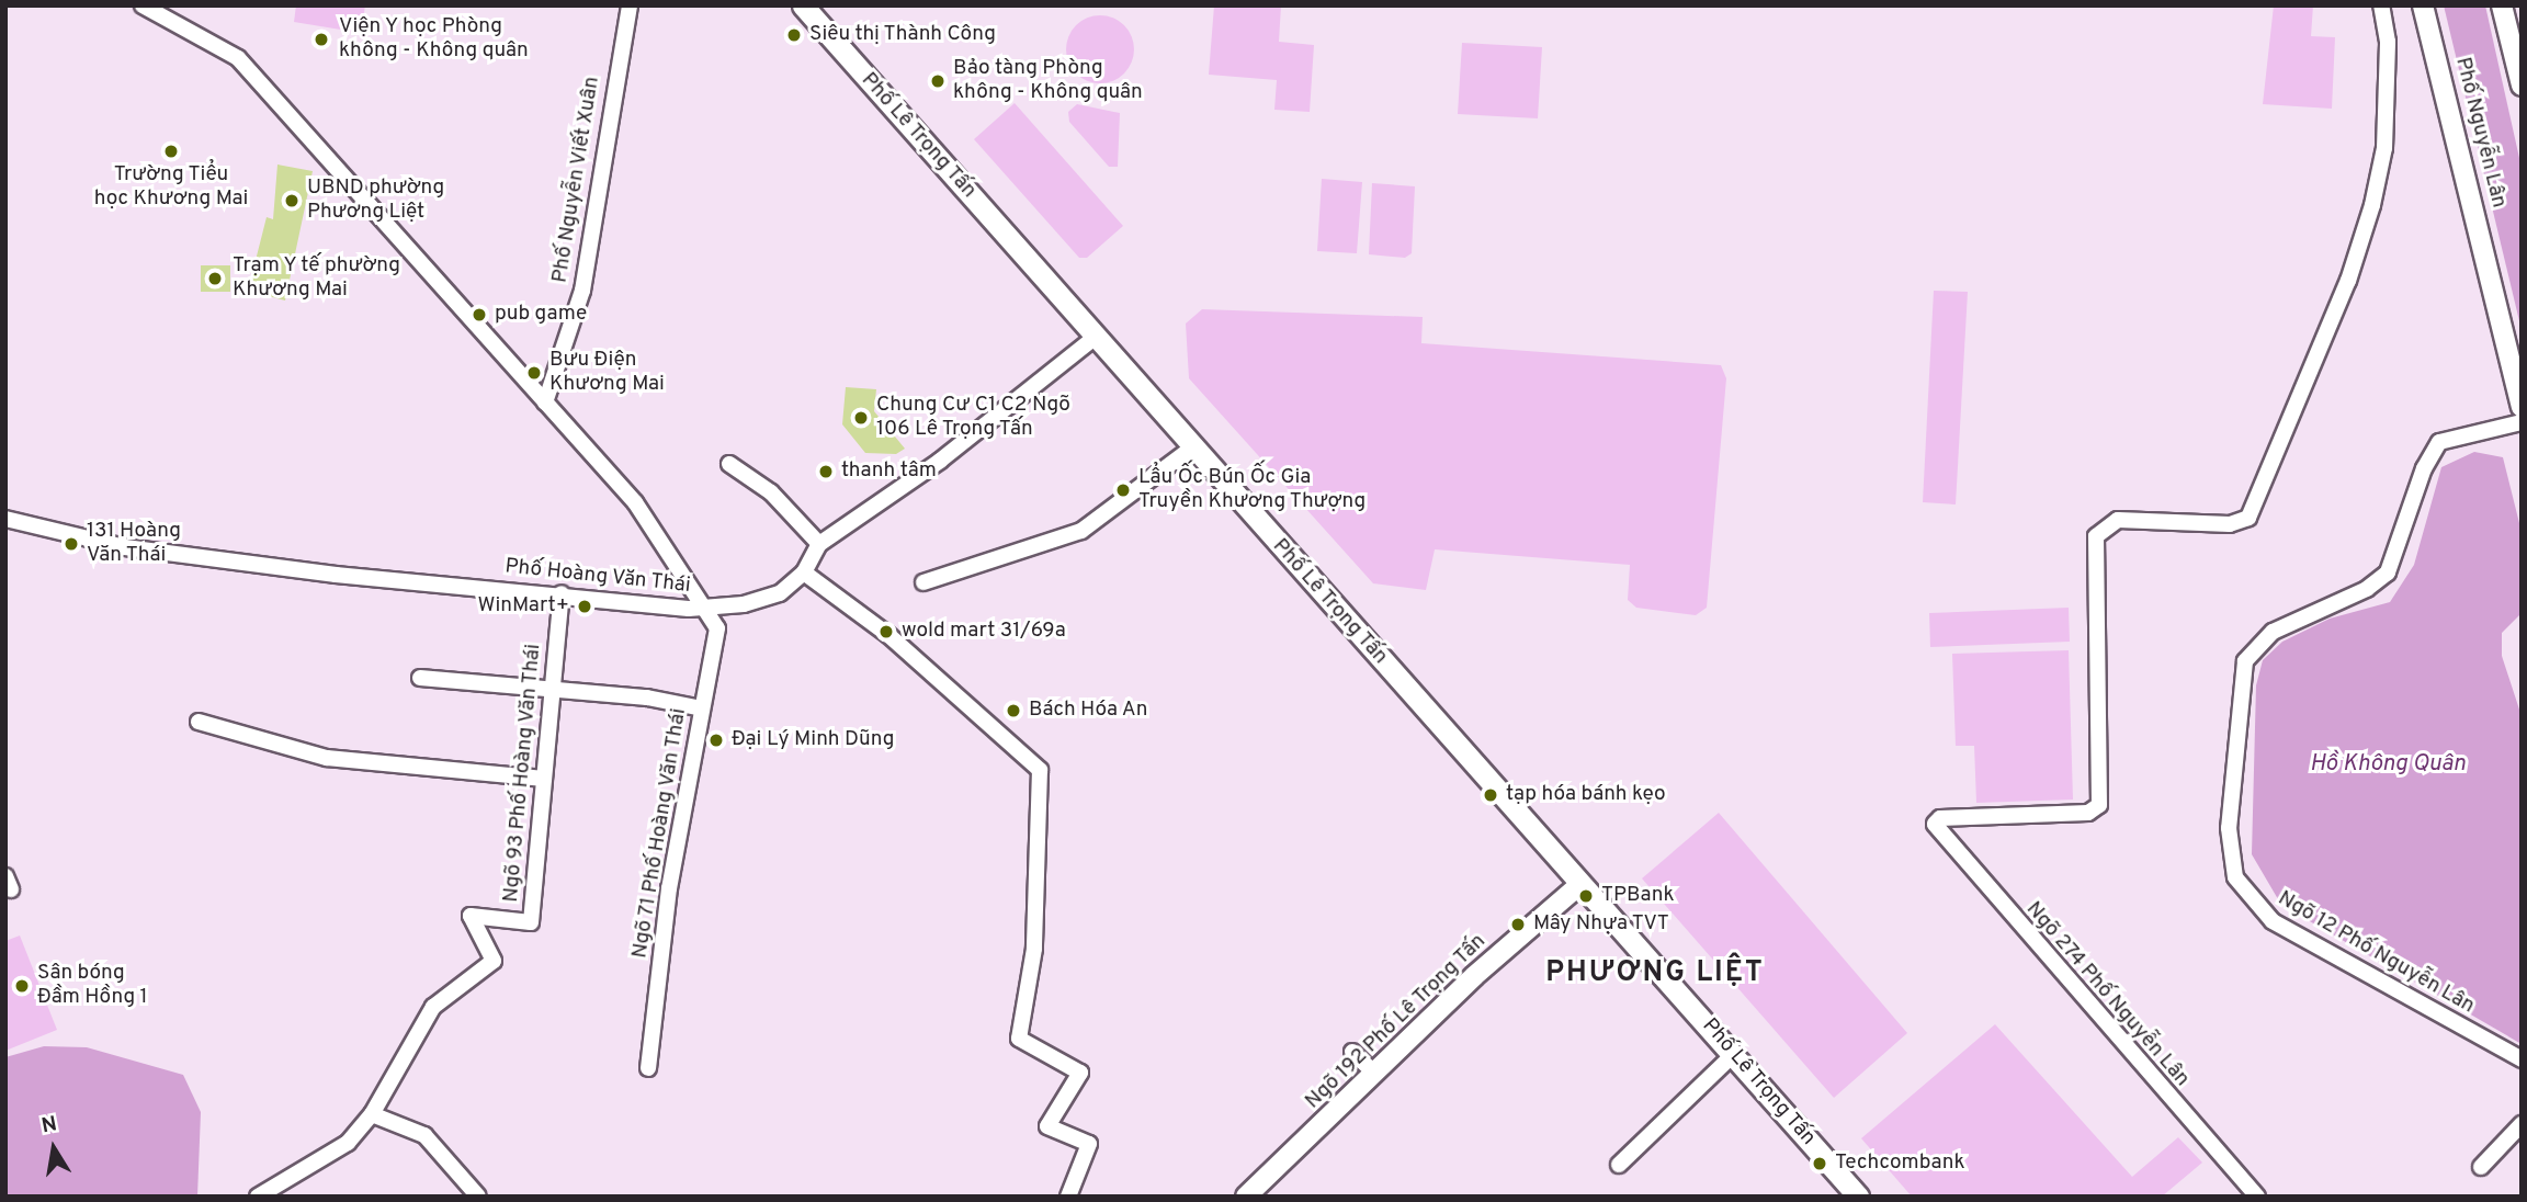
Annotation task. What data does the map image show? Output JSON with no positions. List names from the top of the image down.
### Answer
{
  "streets": {
    "main road": ["Phố Lê Trọng Tấn"],
    "street": [
      "Phố Nguyễn Lân",
      "Phố Nguyễn Viết Xuân",
      "Phố Hoàng Văn Thái",
      "Ngõ 93 Phố Hoàng Văn Thái",
      "Ngõ 71 Phố Hoàng Văn Thái",
      "Ngõ 12 Phố Nguyễn Lân",
      "Ngõ 274 Phố Nguyễn Lân",
      "Ngõ 192 Phố Lê Trọng Tấn"
    ]
  },
  "crossings": [
    ["Phố Lê Trọng Tấn", "Phố Hoàng Văn Thái"],
    ["Phố Lê Trọng Tấn", "Ngõ 192 Phố Lê Trọng Tấn"],
    ["Phố Hoàng Văn Thái", "Ngõ 93 Phố Hoàng Văn Thái"],
    ["Phố Hoàng Văn Thái", "Ngõ 71 Phố Hoàng Văn Thái"]
  ],
  "districts": ["PHƯƠNG LIỆT"],
  "water": ["Hồ Không Quân"],
  "places": [
    "Siêu thị Thành Công",
    "Viện Y học Phòng không - Không quân",
    "Bảo tàng Phòng không - Không quân",
    "Trường Tiểu học Khương Mai",
    "UBND phường Phương Liệt",
    "Trạm Y tế phường Khương Mai",
    "pub game",
    "Bưu Điện Khương Mai",
    "Chung Cư C1 C2 Ngõ 106 Lê Trọng Tấn",
    "thanh tâm",
    "Lẩu Ốc Bún Ốc Gia Truyền Khương Thượng",
    "131 Hoàng Văn Thái",
    "WinMart+",
    "wold mart 31/69a",
    "Bách Hóa An",
    "Đại Lý Minh Dũng",
    "tạp hóa bánh kẹo",
    "TPBank",
    "Mây Nhựa TVT",
    "Sân bóng Đầm Hồng 1",
    "Techcombank"
  ],
  "north": "top"
}
